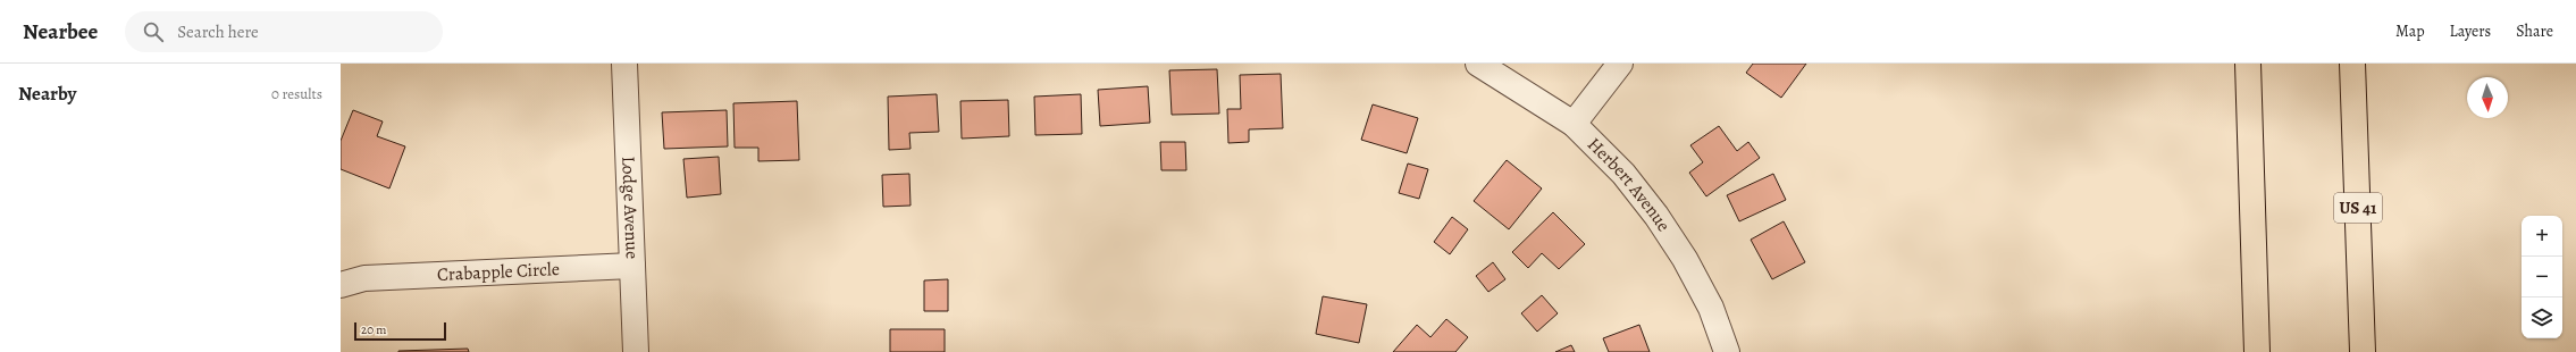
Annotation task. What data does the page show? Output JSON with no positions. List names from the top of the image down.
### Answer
{
  "streets": {
    "highway": ["US 41"],
    "street": ["Herbert Avenue", "Lodge Avenue", "Crabapple Circle"]
  },
  "crossings": [
    ["Lodge Avenue", "Crabapple Circle"]
  ],
  "scale_bar": "20 m",
  "north": "bottom",
  "page": {
    "header": "Nearbee",
    "search": "Search here",
    "nav": ["Map", "Layers", "Share"],
    "heading": ["Nearby", "0 results"],
    "map_buttons": ["+", "−"],
    "scale": "20 m"
  }
}
